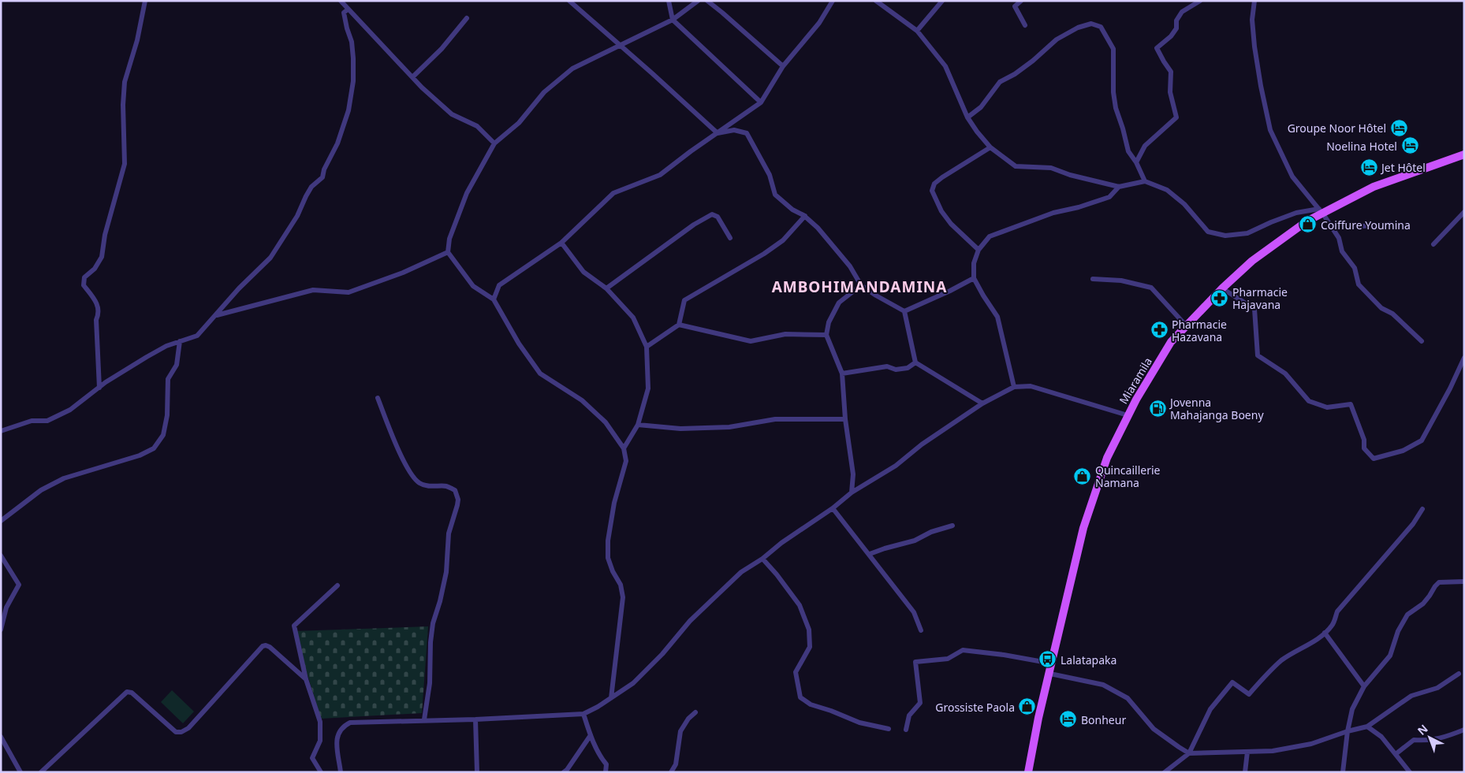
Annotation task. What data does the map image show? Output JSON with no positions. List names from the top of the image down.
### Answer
{
  "streets": {
    "main road": ["Miaramila"]
  },
  "districts": ["AMBOHIMANDAMINA"],
  "places": {
    "hotel": [
      "Groupe Noor Hôtel",
      "Noelina Hotel",
      "Jet Hôtel",
      "Bonheur"
    ],
    "shop": ["Coiffure Youmina", "Quincaillerie Namana", "Grossiste Paola"],
    "pharmacy": ["Pharmacie Hajavana", "Pharmacie Hazavana"],
    "fuel station": ["Jovenna Mahajanga Boeny"],
    "bus stop": ["Lalatapaka"]
  },
  "north": "top left"
}
